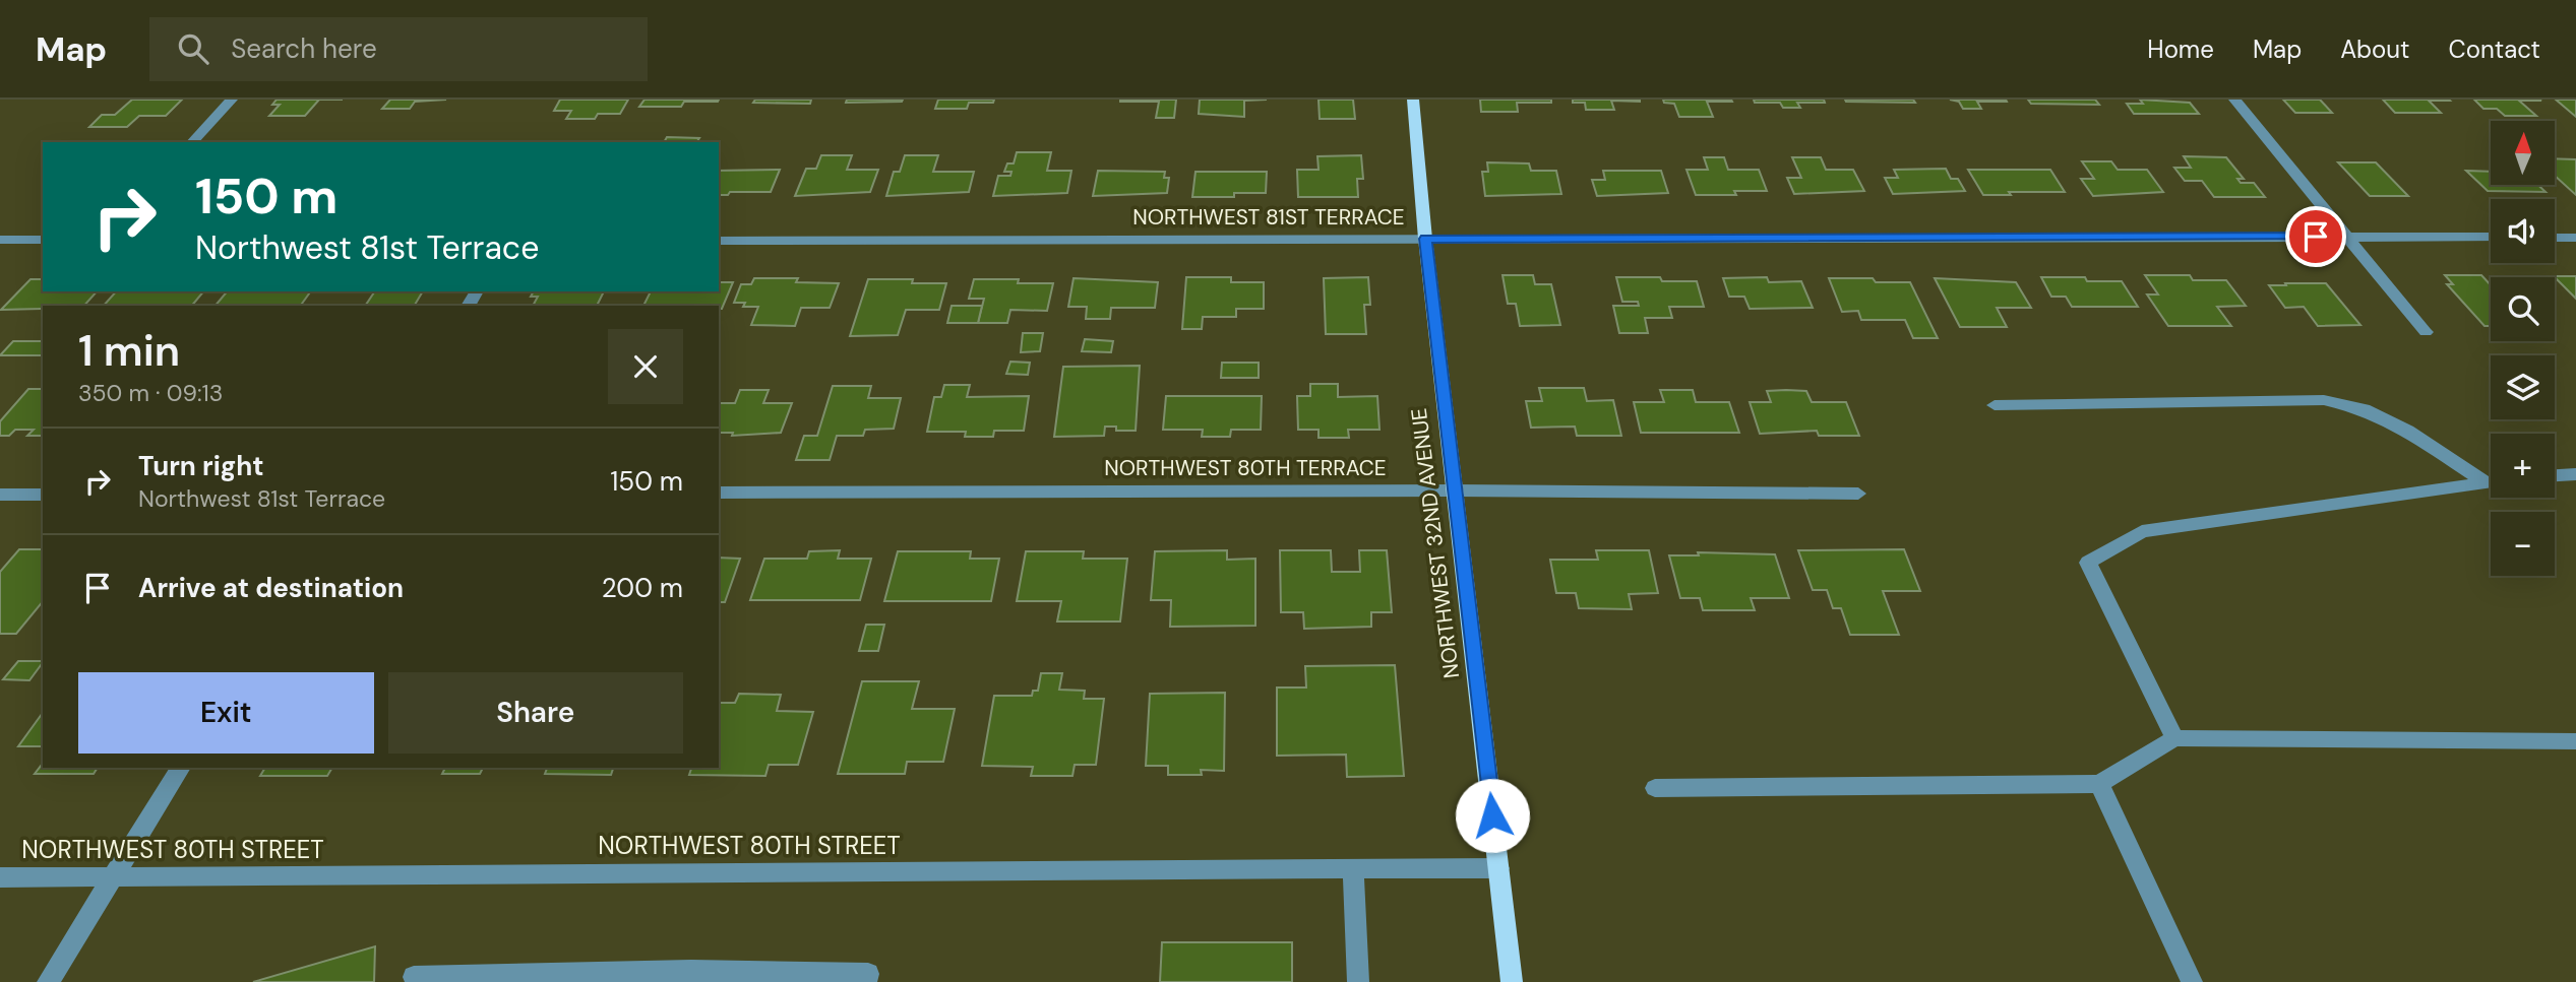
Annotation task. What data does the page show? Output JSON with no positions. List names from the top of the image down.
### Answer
{
  "streets": {
    "main road": ["NORTHWEST 32ND AVENUE"],
    "street": ["NORTHWEST 81ST TERRACE", "NORTHWEST 80TH TERRACE", "NORTHWEST 80TH STREET"]
  },
  "crossings": [
    ["NORTHWEST 81ST TERRACE", "NORTHWEST 32ND AVENUE"],
    ["NORTHWEST 80TH TERRACE", "NORTHWEST 32ND AVENUE"],
    ["NORTHWEST 32ND AVENUE", "NORTHWEST 80TH STREET"]
  ],
  "north": "top",
  "page": {
    "header": "Map",
    "search": "Search here",
    "nav": [
      "Home",
      "Map",
      "About",
      "Contact"
    ],
    "map_buttons": ["+", "−"],
    "turn": ["150 m", "Northwest 81st Terrace"],
    "heading": ["1 min", "350 m · 09:13"],
    "list": [
      {
        "name": "Turn right",
        "note": "Northwest 81st Terrace",
        "value": "150 m"
      },
      {
        "name": "Arrive at destination",
        "value": "200 m"
      }
    ],
    "buttons": ["Exit", "Share"]
  }
}
